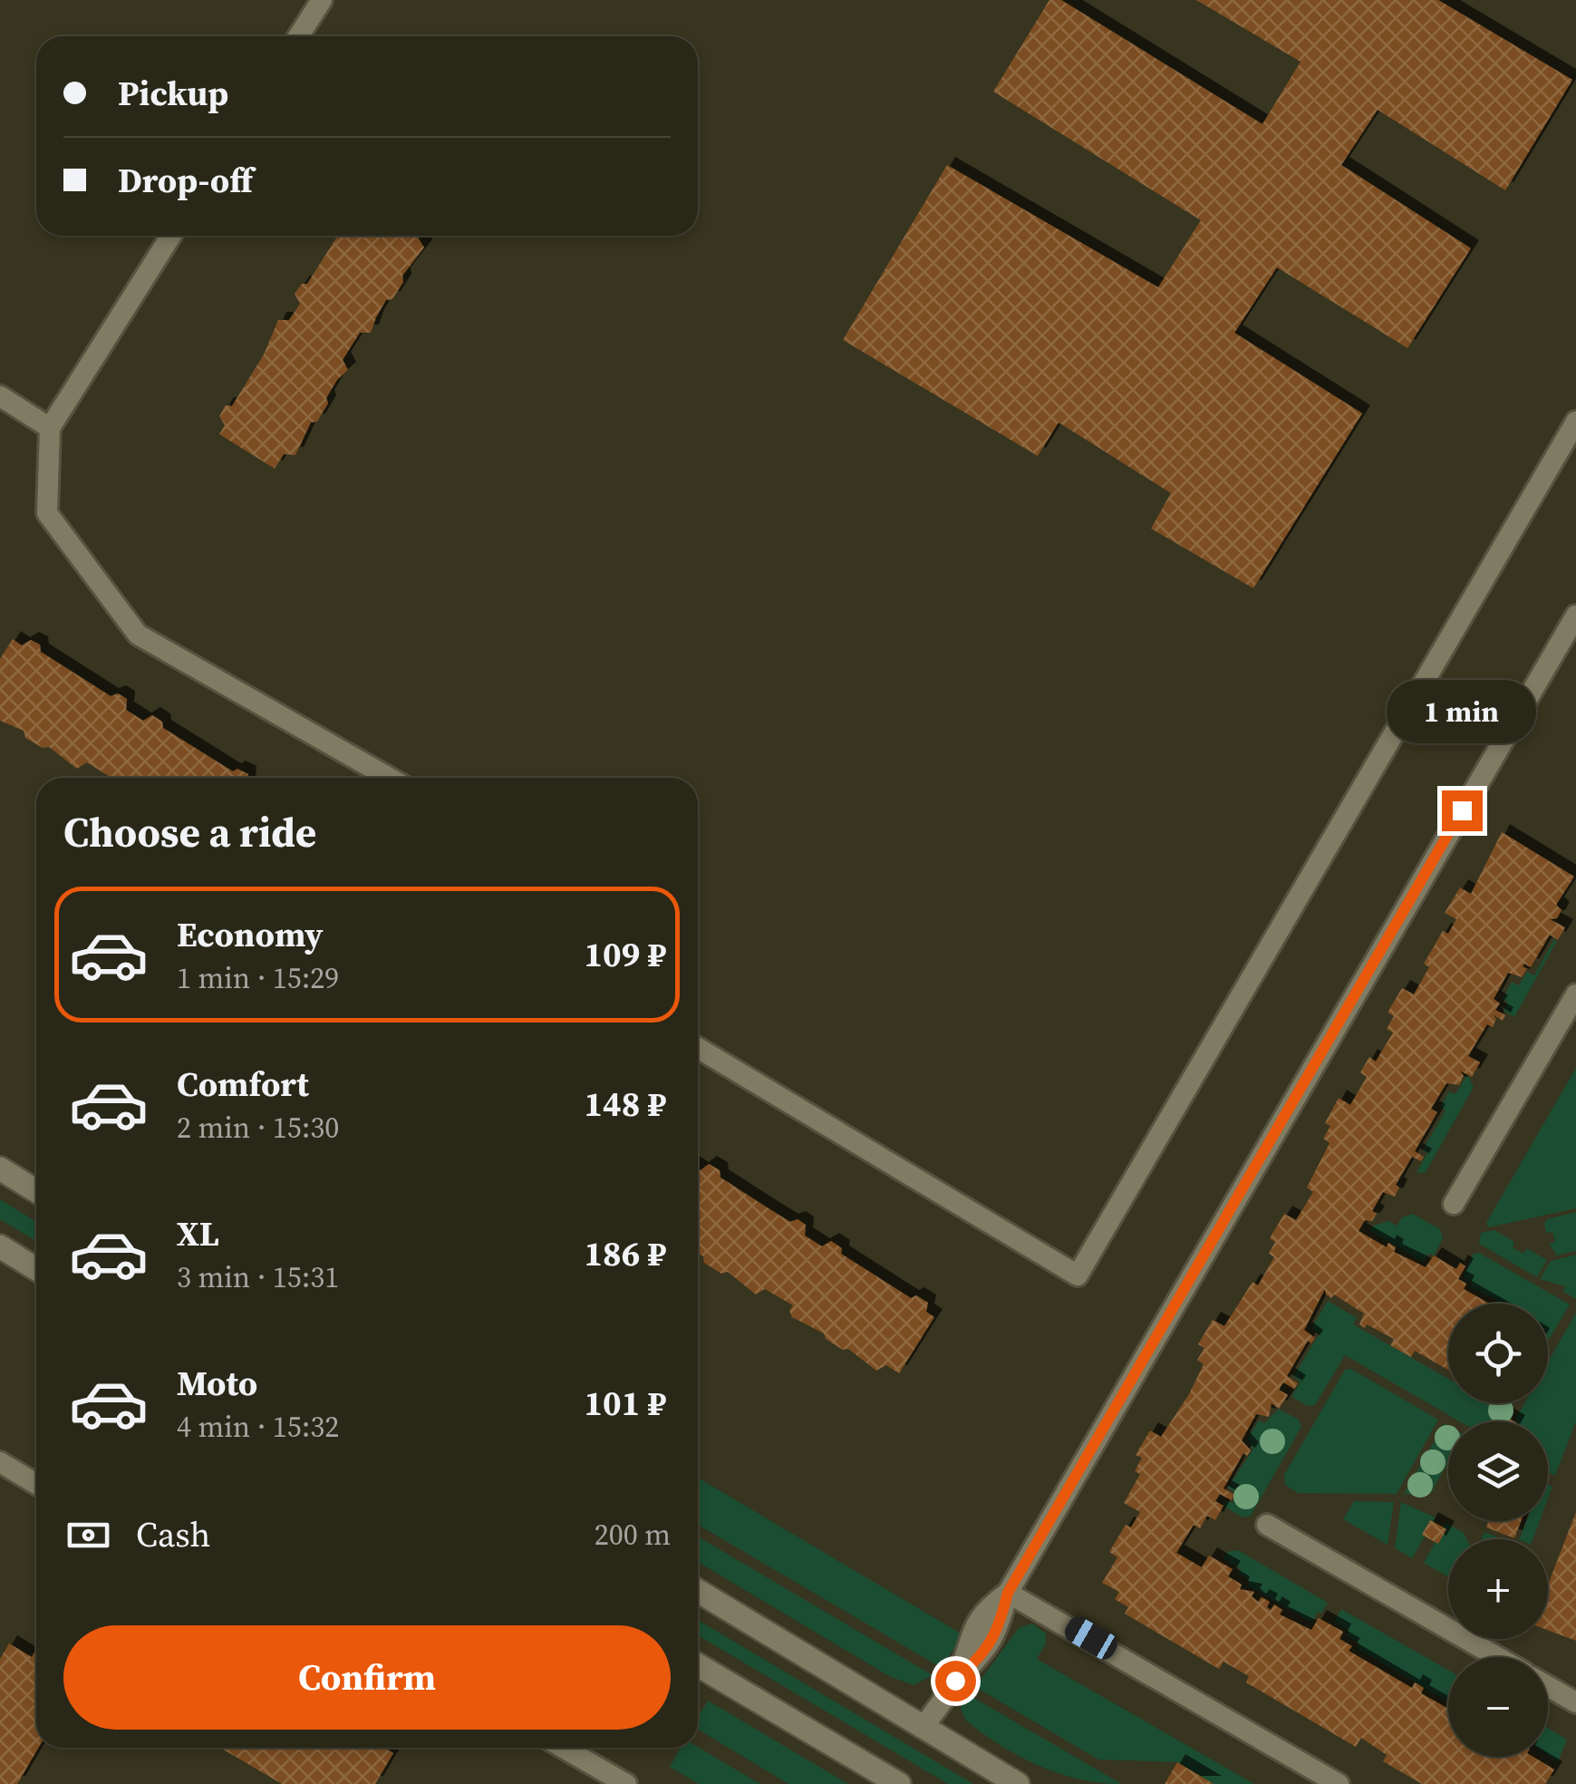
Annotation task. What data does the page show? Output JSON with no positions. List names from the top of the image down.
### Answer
{
  "page": {
    "banner": ["Pickup", "Drop-off"],
    "bubble": "1 min",
    "heading": "Choose a ride",
    "list": [
      {
        "name": "Economy",
        "note": "1 min · 15:29",
        "value": "109 ₽"
      },
      {
        "name": "Comfort",
        "note": "2 min · 15:30",
        "value": "148 ₽"
      },
      {
        "name": "XL",
        "note": "3 min · 15:31",
        "value": "186 ₽"
      },
      {
        "name": "Moto",
        "note": "4 min · 15:32",
        "value": "101 ₽"
      }
    ],
    "map_buttons": ["+", "−"],
    "pay": ["Cash", "200 m"],
    "buttons": "Confirm"
  }
}
